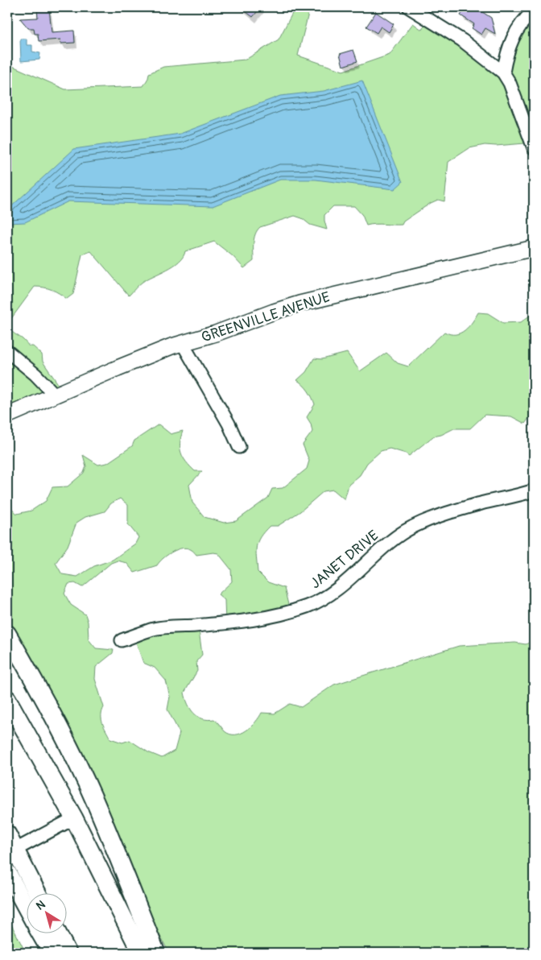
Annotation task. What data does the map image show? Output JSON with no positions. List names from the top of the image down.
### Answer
{
  "streets": {
    "main road": ["GREENVILLE AVENUE"],
    "street": ["JANET DRIVE"]
  },
  "north": "top left"
}
